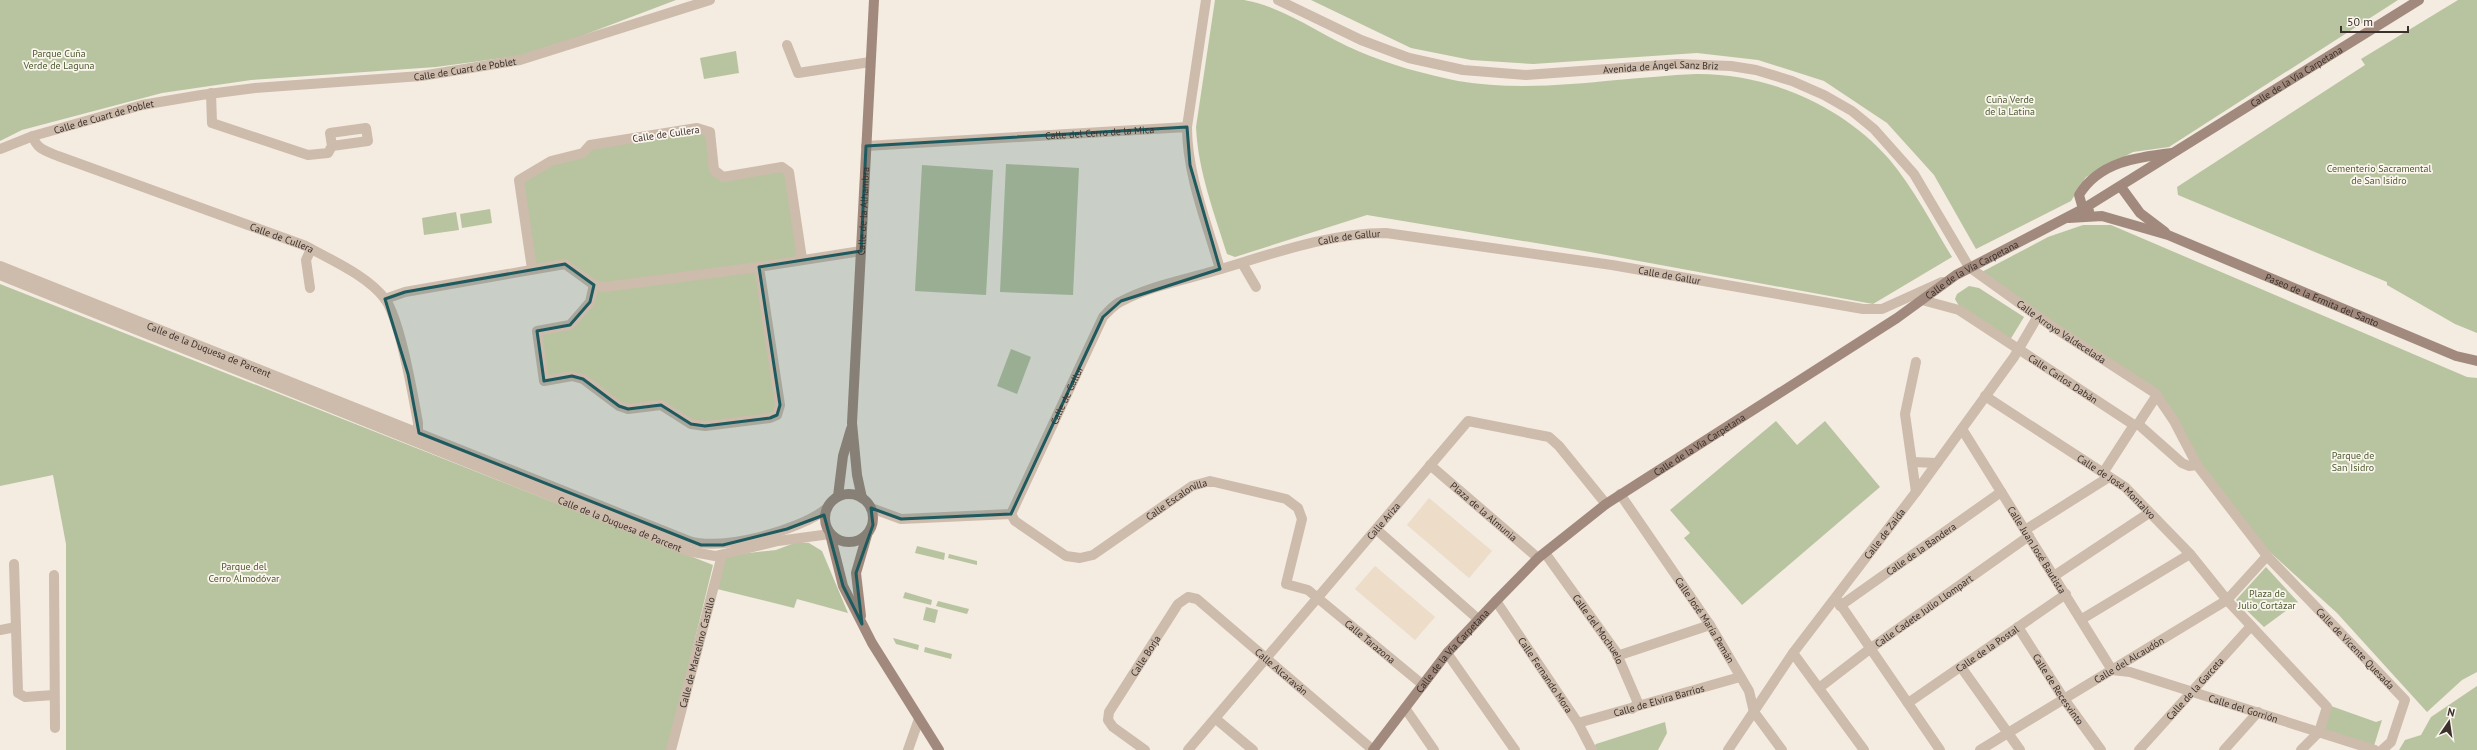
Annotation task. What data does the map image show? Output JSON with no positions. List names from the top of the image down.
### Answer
{
  "streets": {
    "street": [
      "Avenida de Ángel Sanz Briz",
      "Calle de Cuart de Poblet",
      "Calle de la Vía Carpetana",
      "Calle del Cerro de la Mica",
      "Calle de Cullera",
      "Calle de la Alhambra",
      "Calle de Gallur",
      "Paseo de la Ermita del Santo",
      "Calle Arroyo Valdecelada",
      "Calle de la Duquesa de Parcent",
      "Calle Carlos Dabán",
      "Calle de José Montalvo",
      "Calle Escalonilla",
      "Plaza de la Almunia",
      "Calle Ariza",
      "Calle de Zaida",
      "Calle de la Bandera",
      "Calle Juan José Bautista",
      "Calle Cadete Julio Llompart",
      "Calle José María Pemán",
      "Calle del Mochuelo",
      "Calle Tarazona",
      "Calle de la Postal",
      "Calle de Vicente Quesada",
      "Calle de Marcelino Castillo",
      "Calle Borja",
      "Calle del Alcaudón",
      "Calle Alcaraván",
      "Calle Fernando Mora",
      "Calle de la Garceta",
      "Calle de Recesvinto",
      "Calle de Elvira Barrios",
      "Calle del Gorrión"
    ]
  },
  "crossings": [
    ["Avenida de Ángel Sanz Briz", "Calle de la Vía Carpetana"],
    ["Avenida de Ángel Sanz Briz", "Calle Arroyo Valdecelada"],
    ["Calle de Cuart de Poblet", "Calle de Cullera"],
    ["Calle de la Vía Carpetana", "Calle de Gallur"],
    ["Calle de la Vía Carpetana", "Paseo de la Ermita del Santo"],
    ["Calle de la Vía Carpetana", "Calle Arroyo Valdecelada"],
    ["Calle de la Vía Carpetana", "Calle Carlos Dabán"],
    ["Calle de la Vía Carpetana", "Plaza de la Almunia"],
    ["Calle de la Vía Carpetana", "Calle Ariza"],
    ["Calle de la Vía Carpetana", "Calle José María Pemán"],
    ["Calle de la Vía Carpetana", "Calle del Mochuelo"],
    ["Calle de la Vía Carpetana", "Calle Tarazona"],
    ["Calle de la Vía Carpetana", "Calle Alcaraván"],
    ["Calle de la Vía Carpetana", "Calle Fernando Mora"],
    ["Calle del Cerro de la Mica", "Calle de la Alhambra"],
    ["Calle de la Alhambra", "Calle de la Duquesa de Parcent"],
    ["Calle de Gallur", "Calle Escalonilla"],
    ["Calle Arroyo Valdecelada", "Calle de Zaida"],
    ["Calle de la Duquesa de Parcent", "Calle de Marcelino Castillo"],
    ["Calle Carlos Dabán", "Calle de Zaida"],
    ["Calle de José Montalvo", "Calle de Zaida"],
    ["Calle de José Montalvo", "Calle Cadete Julio Llompart"],
    ["Calle de José Montalvo", "Calle del Alcaudón"],
    ["Calle Escalonilla", "Calle Ariza"],
    ["Calle Escalonilla", "Calle Tarazona"],
    ["Plaza de la Almunia", "Calle Ariza"],
    ["Plaza de la Almunia", "Calle del Mochuelo"],
    ["Calle Ariza", "Calle Tarazona"],
    ["Calle Ariza", "Calle Alcaraván"],
    ["Calle de Zaida", "Calle de la Bandera"],
    ["Calle de Zaida", "Calle Juan José Bautista"],
    ["Calle de Zaida", "Calle José María Pemán"],
    ["Calle de la Bandera", "Calle Juan José Bautista"],
    ["Calle Juan José Bautista", "Calle Cadete Julio Llompart"],
    ["Calle Juan José Bautista", "Calle de la Postal"],
    ["Calle Juan José Bautista", "Calle del Alcaudón"],
    ["Calle Juan José Bautista", "Calle del Gorrión"],
    ["Calle José María Pemán", "Calle de Elvira Barrios"],
    ["Calle del Mochuelo", "Calle de Elvira Barrios"],
    ["Calle de la Postal", "Calle de Recesvinto"],
    ["Calle de Vicente Quesada", "Calle del Alcaudón"],
    ["Calle Borja", "Calle Alcaraván"],
    ["Calle del Alcaudón", "Calle de Recesvinto"],
    ["Calle del Alcaudón", "Calle del Gorrión"],
    ["Calle Fernando Mora", "Calle de Elvira Barrios"],
    ["Calle de la Garceta", "Calle del Gorrión"]
  ],
  "parks": [
    "Parque Cuña Verde de Laguna",
    "Cuña Verde de la Latina",
    "Cementerio Sacramental de San Isidro",
    "Parque de San Isidro",
    "Parque del Cerro Almodóvar",
    "Plaza de Julio Cortázar"
  ],
  "scale_bar": "50 m",
  "north": "top"
}
